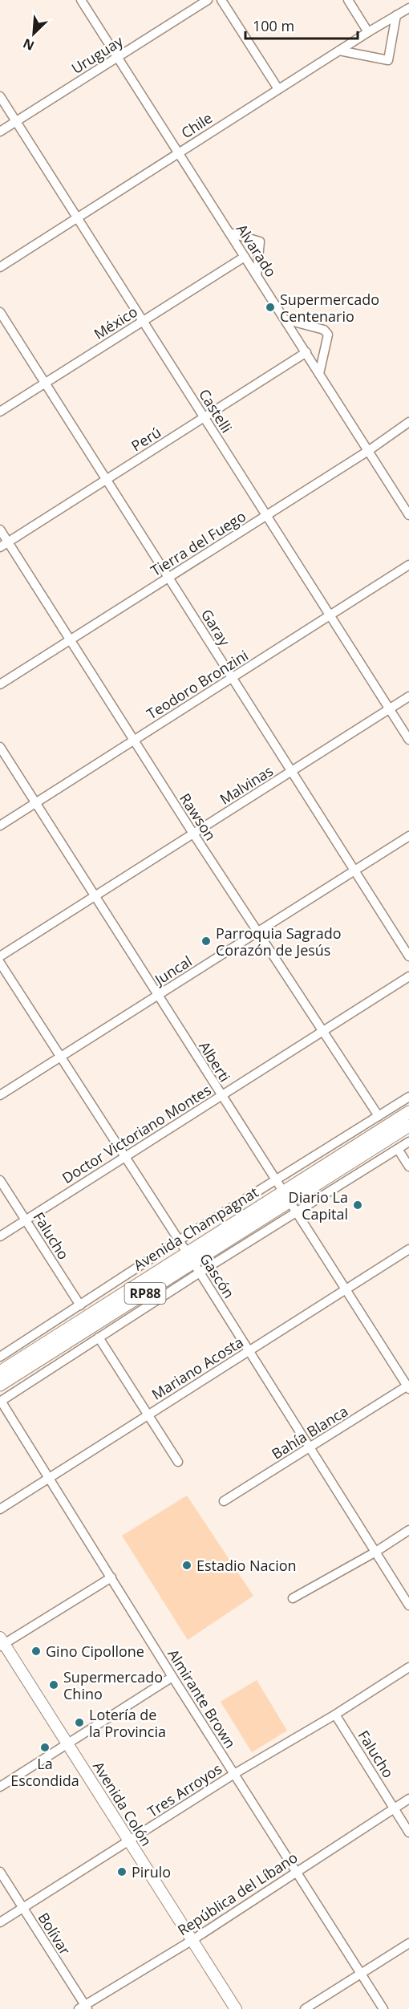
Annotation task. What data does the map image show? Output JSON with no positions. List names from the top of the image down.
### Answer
{
  "streets": {
    "highway": ["Avenida Champagnat", "RP88"],
    "main road": ["Avenida Colón"],
    "street": [
      "Uruguay",
      "Chile",
      "Alvarado",
      "México",
      "Castelli",
      "Perú",
      "Tierra del Fuego",
      "Garay",
      "Teodoro Bronzini",
      "Malvinas",
      "Rawson",
      "Juncal",
      "Alberti",
      "Doctor Victoriano Montes",
      "Falucho",
      "Gascón",
      "Mariano Acosta",
      "Bahía Blanca",
      "Almirante Brown",
      "Tres Arroyos",
      "República del Líbano",
      "Bolívar"
    ]
  },
  "crossings": [
    ["Uruguay", "Alvarado"],
    ["Uruguay", "Castelli"],
    ["Chile", "Alvarado"],
    ["Chile", "Castelli"],
    ["Alvarado", "México"],
    ["Alvarado", "Perú"],
    ["Alvarado", "Tierra del Fuego"],
    ["México", "Castelli"],
    ["México", "Garay"],
    ["Castelli", "Perú"],
    ["Castelli", "Tierra del Fuego"],
    ["Castelli", "Teodoro Bronzini"],
    ["Castelli", "Malvinas"],
    ["Perú", "Garay"],
    ["Perú", "Rawson"],
    ["Tierra del Fuego", "Garay"],
    ["Tierra del Fuego", "Rawson"],
    ["Garay", "Teodoro Bronzini"],
    ["Garay", "Malvinas"],
    ["Garay", "Juncal"],
    ["Teodoro Bronzini", "Rawson"],
    ["Teodoro Bronzini", "Alberti"],
    ["Malvinas", "Rawson"],
    ["Malvinas", "Alberti"],
    ["Rawson", "Juncal"],
    ["Rawson", "Doctor Victoriano Montes"],
    ["Rawson", "Avenida Champagnat"],
    ["Juncal", "Alberti"],
    ["Juncal", "Gascón"],
    ["Alberti", "Doctor Victoriano Montes"],
    ["Alberti", "Avenida Champagnat"],
    ["Alberti", "Mariano Acosta"],
    ["Alberti", "Bahía Blanca"],
    ["Doctor Victoriano Montes", "Falucho"],
    ["Doctor Victoriano Montes", "Gascón"],
    ["Avenida Champagnat", "Falucho"],
    ["Avenida Champagnat", "Gascón"],
    ["Avenida Champagnat", "Almirante Brown"],
    ["Falucho", "Tres Arroyos"],
    ["Falucho", "República del Líbano"],
    ["Gascón", "Mariano Acosta"],
    ["Gascón", "Bahía Blanca"],
    ["Mariano Acosta", "Almirante Brown"],
    ["Almirante Brown", "Tres Arroyos"],
    ["Almirante Brown", "República del Líbano"],
    ["Tres Arroyos", "Avenida Colón"],
    ["Tres Arroyos", "Bolívar"],
    ["Avenida Colón", "República del Líbano"],
    ["República del Líbano", "Bolívar"]
  ],
  "places": [
    "Supermercado Centenario",
    "Parroquia Sagrado Corazón de Jesús",
    "Diario La Capital",
    "Estadio Nacion",
    "Gino Cipollone",
    "Supermercado Chino",
    "Lotería de la Provincia",
    "La Escondida",
    "Pirulo"
  ],
  "scale_bar": "100 m",
  "north": "bottom left"
}
